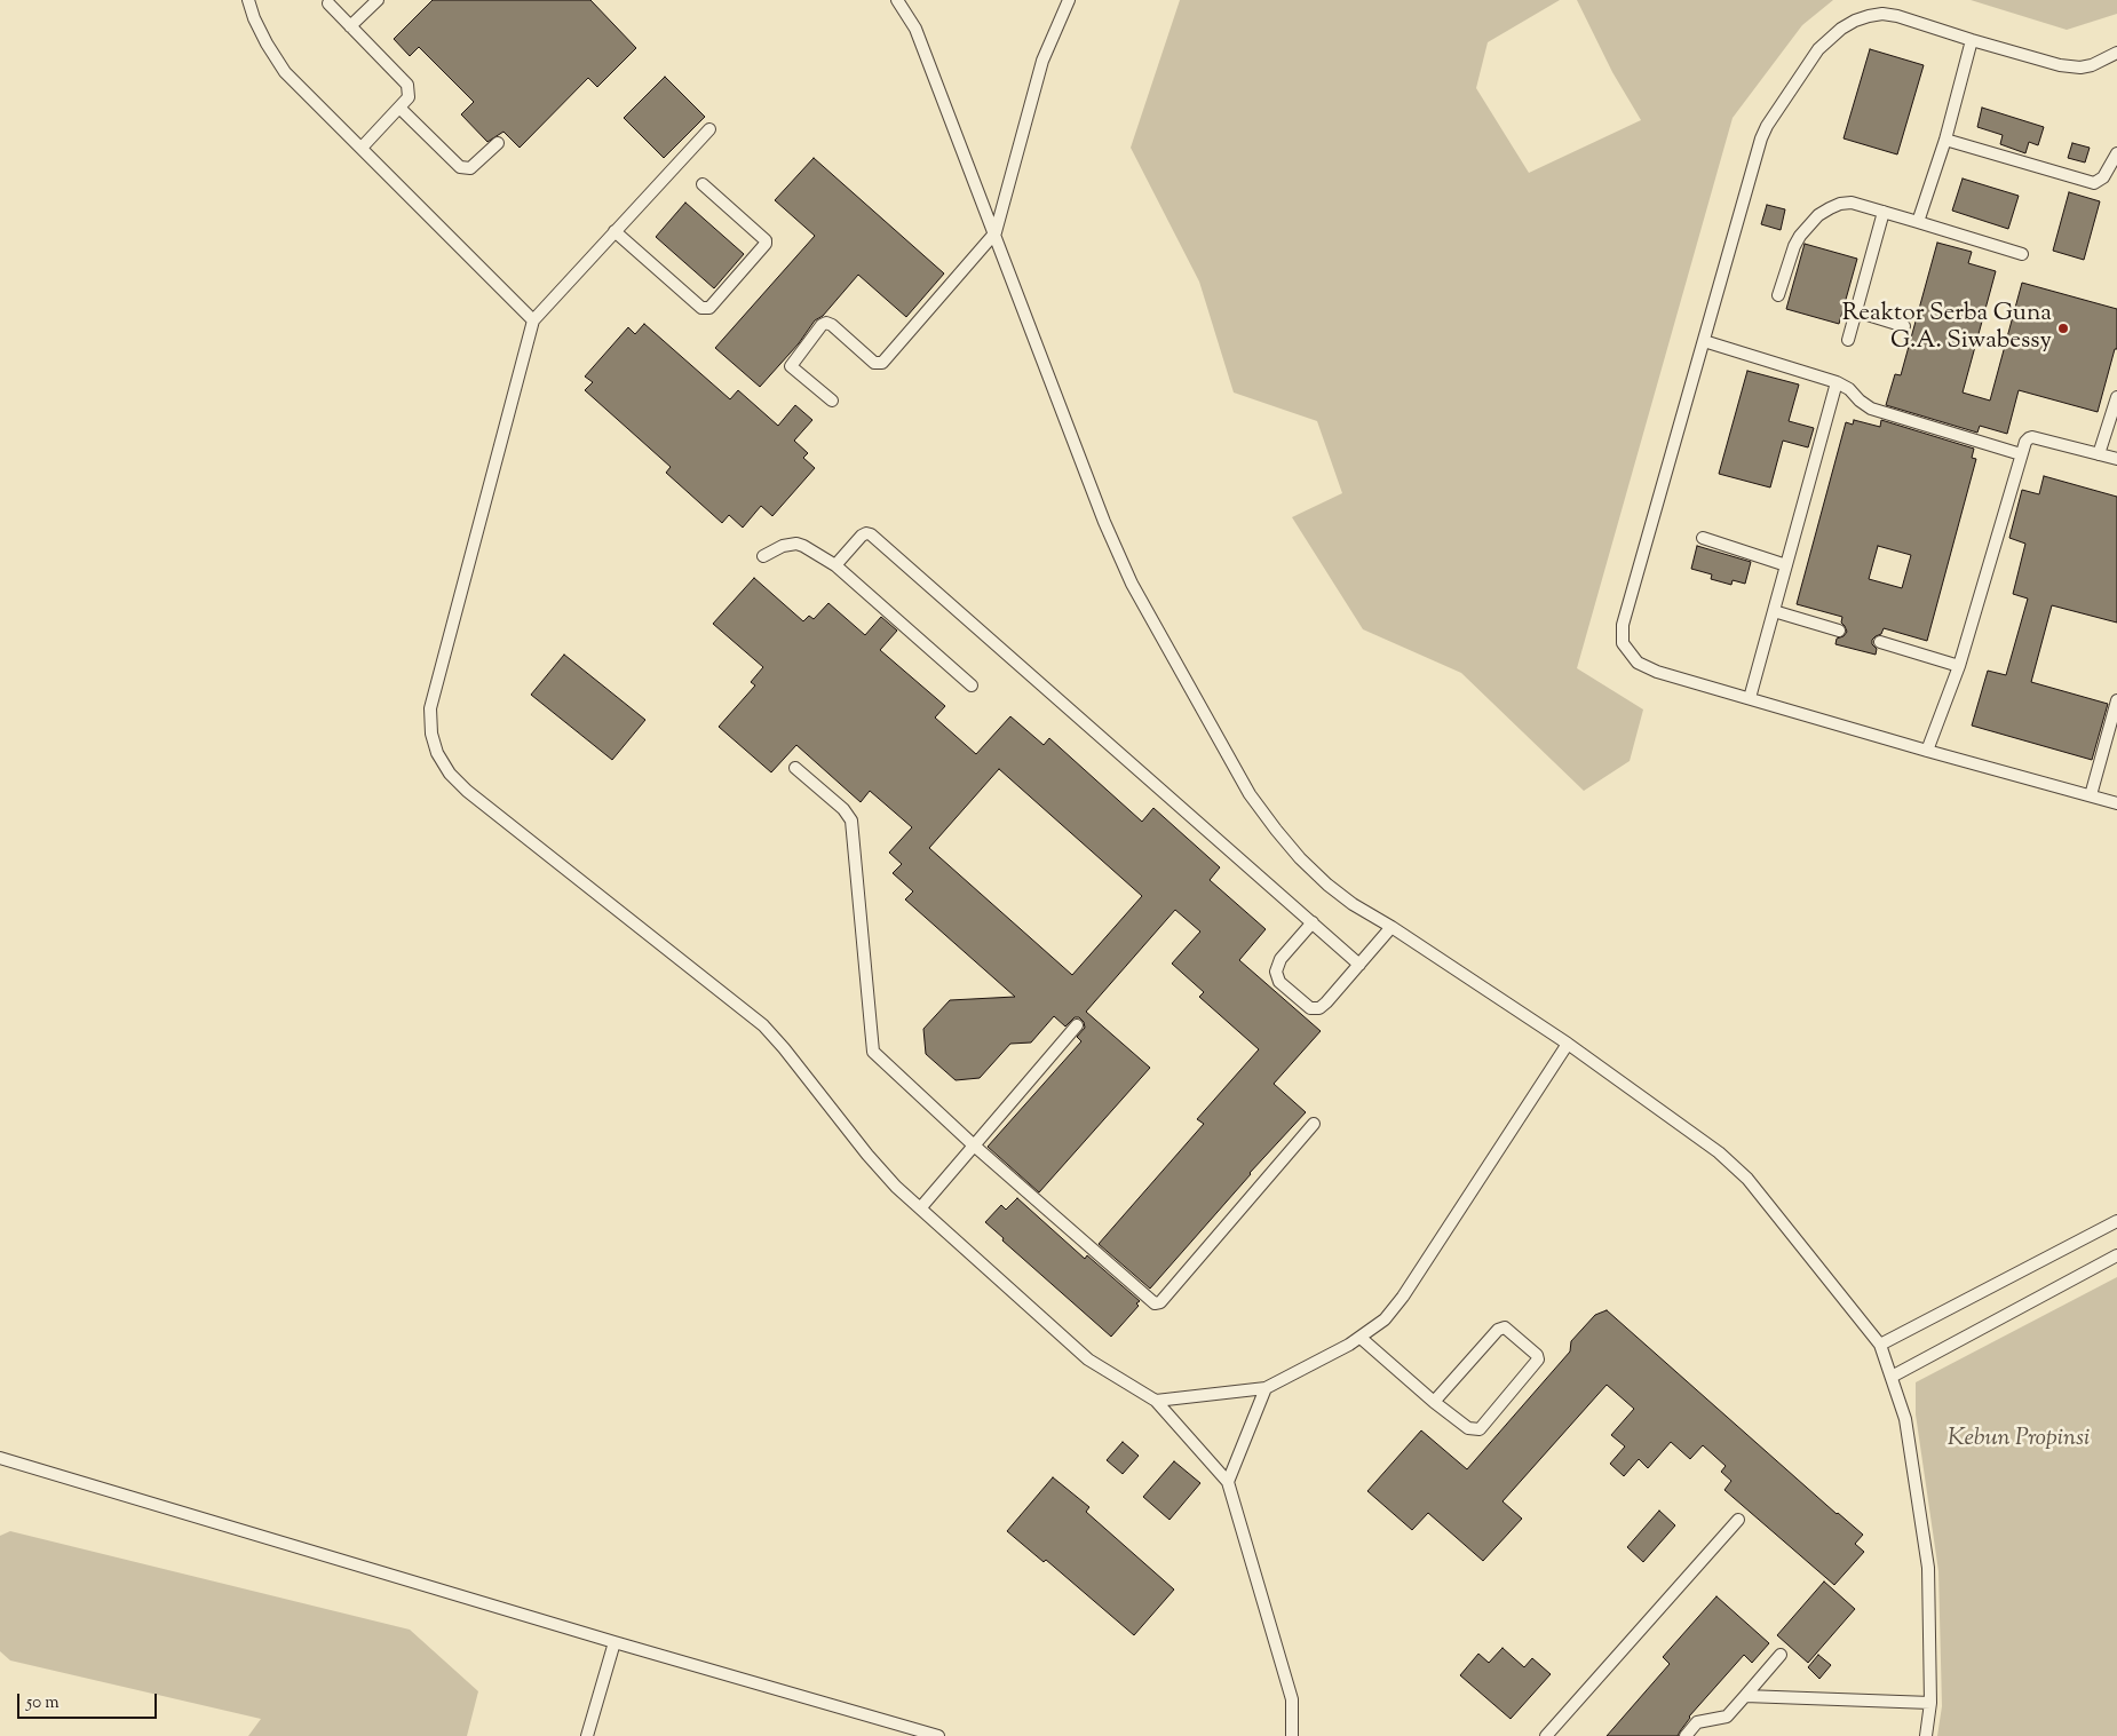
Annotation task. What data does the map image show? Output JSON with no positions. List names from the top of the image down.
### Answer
{
  "parks": ["Kebun Propinsi"],
  "places": ["Reaktor Serba Guna G.A. Siwabessy"],
  "scale_bar": "50 m"
}
